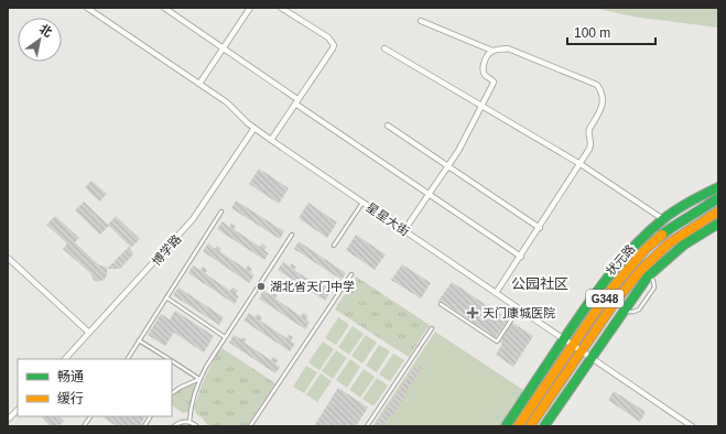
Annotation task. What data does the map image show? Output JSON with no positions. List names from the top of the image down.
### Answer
{
  "streets": {
    "highway": ["状元路", "G348"],
    "street": ["星星大街", "博学路"]
  },
  "crossings": [
    ["星星大街", "博学路"],
    ["星星大街", "状元路"]
  ],
  "districts": ["公园社区"],
  "places": {
    "other": ["湖北省天门中学"],
    "health": ["天门康城医院"]
  },
  "legend": ["畅通", "缓行"],
  "scale_bar": "100 m",
  "north": "top right"
}
